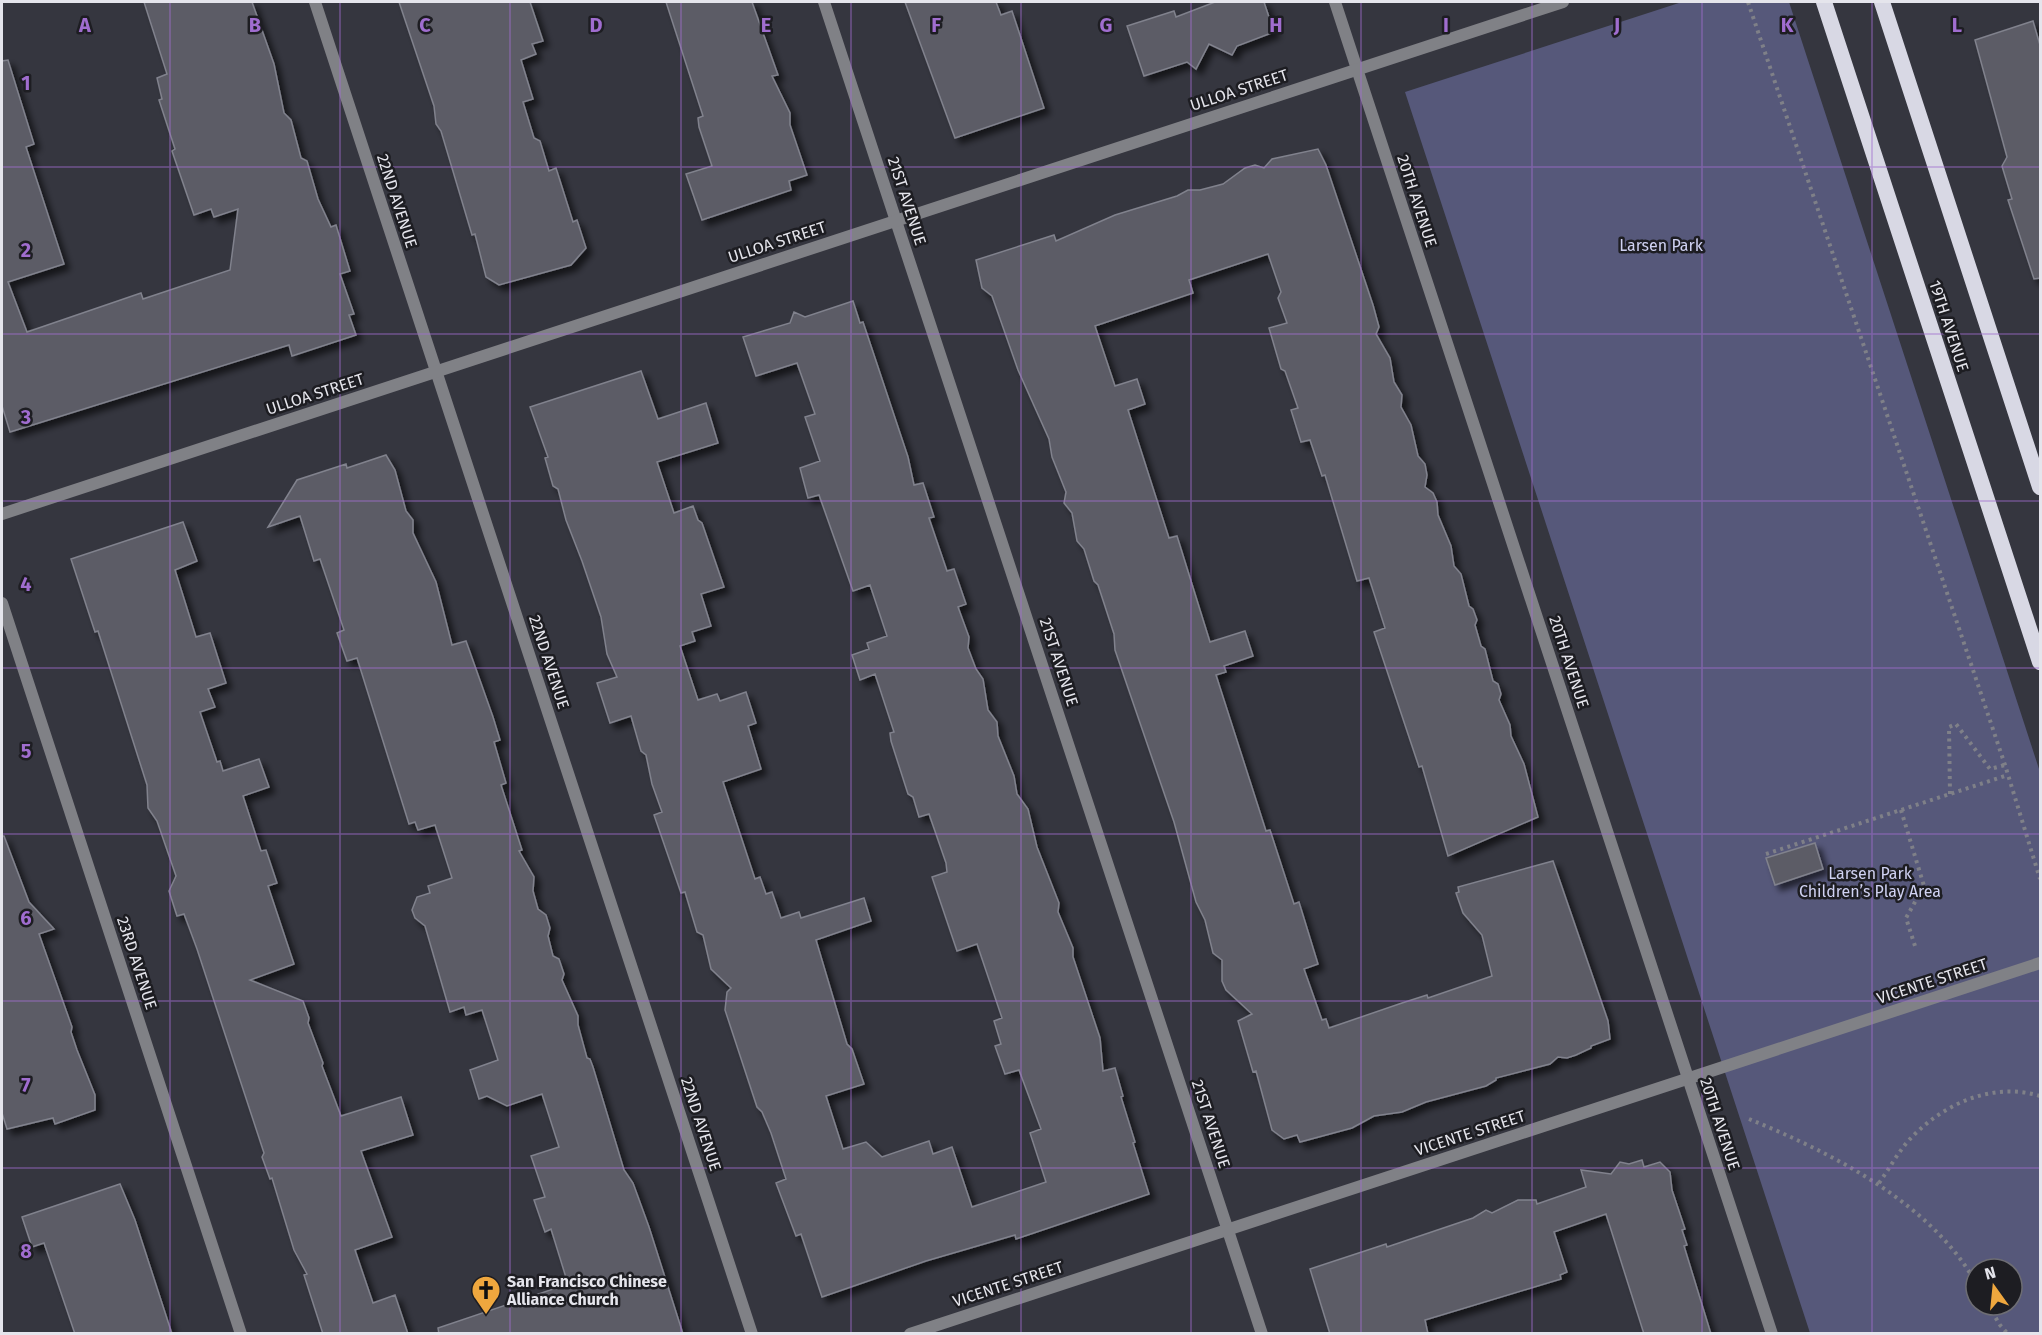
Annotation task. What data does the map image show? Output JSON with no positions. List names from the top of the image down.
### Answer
{
  "streets": {
    "highway": ["19TH AVENUE"],
    "street": [
      "ULLOA STREET",
      "22ND AVENUE",
      "21ST AVENUE",
      "20TH AVENUE",
      "23RD AVENUE",
      "VICENTE STREET"
    ]
  },
  "crossings": [
    ["ULLOA STREET", "22ND AVENUE"],
    ["ULLOA STREET", "21ST AVENUE"],
    ["ULLOA STREET", "20TH AVENUE"],
    ["21ST AVENUE", "VICENTE STREET"],
    ["20TH AVENUE", "VICENTE STREET"]
  ],
  "parks": ["Larsen Park", "Larsen Park Children’s Play Area"],
  "places": {
    "church": ["San Francisco Chinese Alliance Church"]
  },
  "north": "top",
  "grid": {
    "columns": [
      "A",
      "B",
      "C",
      "D",
      "E",
      "F",
      "G",
      "H",
      "I",
      "J",
      "K",
      "L"
    ],
    "rows": [
      "1",
      "2",
      "3",
      "4",
      "5",
      "6",
      "7",
      "8"
    ]
  }
}
